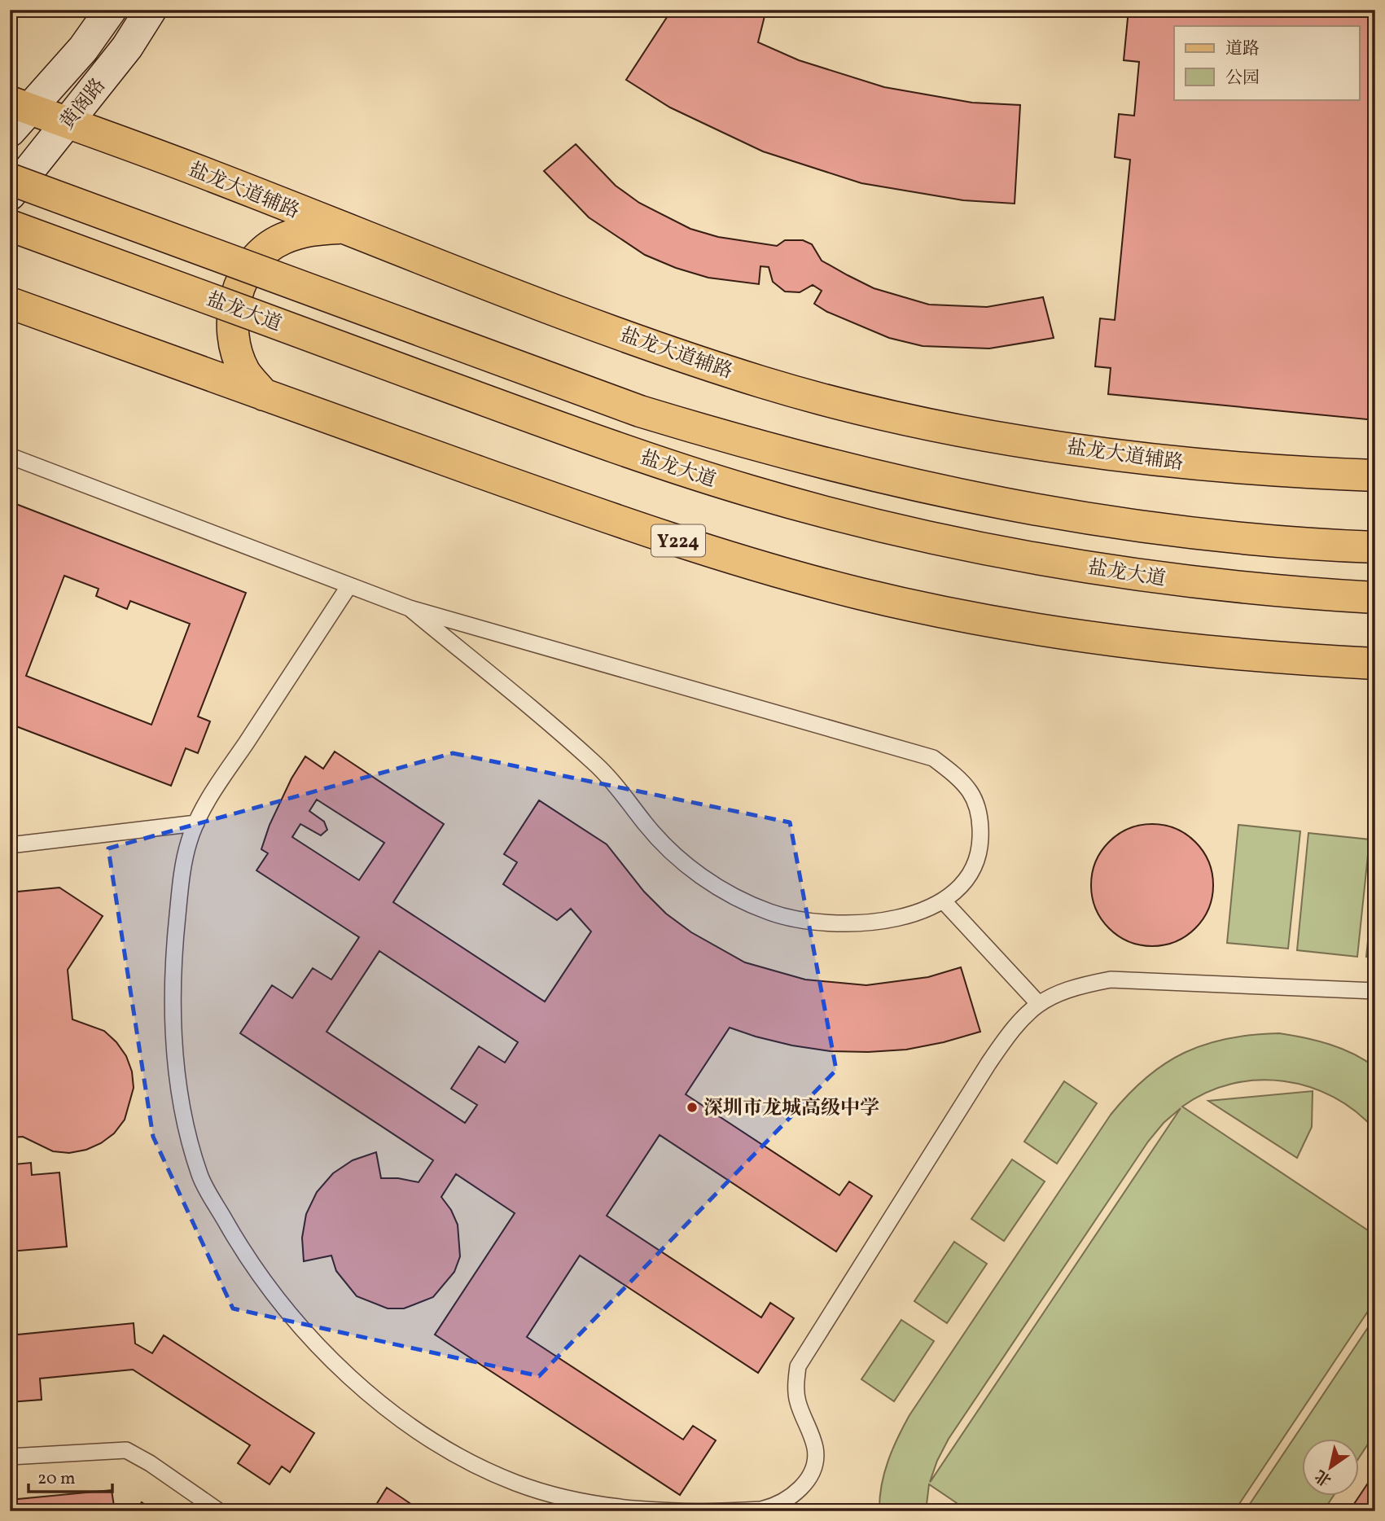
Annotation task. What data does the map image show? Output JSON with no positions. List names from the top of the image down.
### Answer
{
  "streets": {
    "main road": [
      "黄阁路",
      "盐龙大道辅路",
      "盐龙大道",
      "Y224"
    ]
  },
  "crossings": [
    ["黄阁路", "盐龙大道辅路"]
  ],
  "places": ["深圳市龙城高级中学"],
  "legend": ["道路", "公园"],
  "scale_bar": "20 m",
  "north": "bottom left"
}
